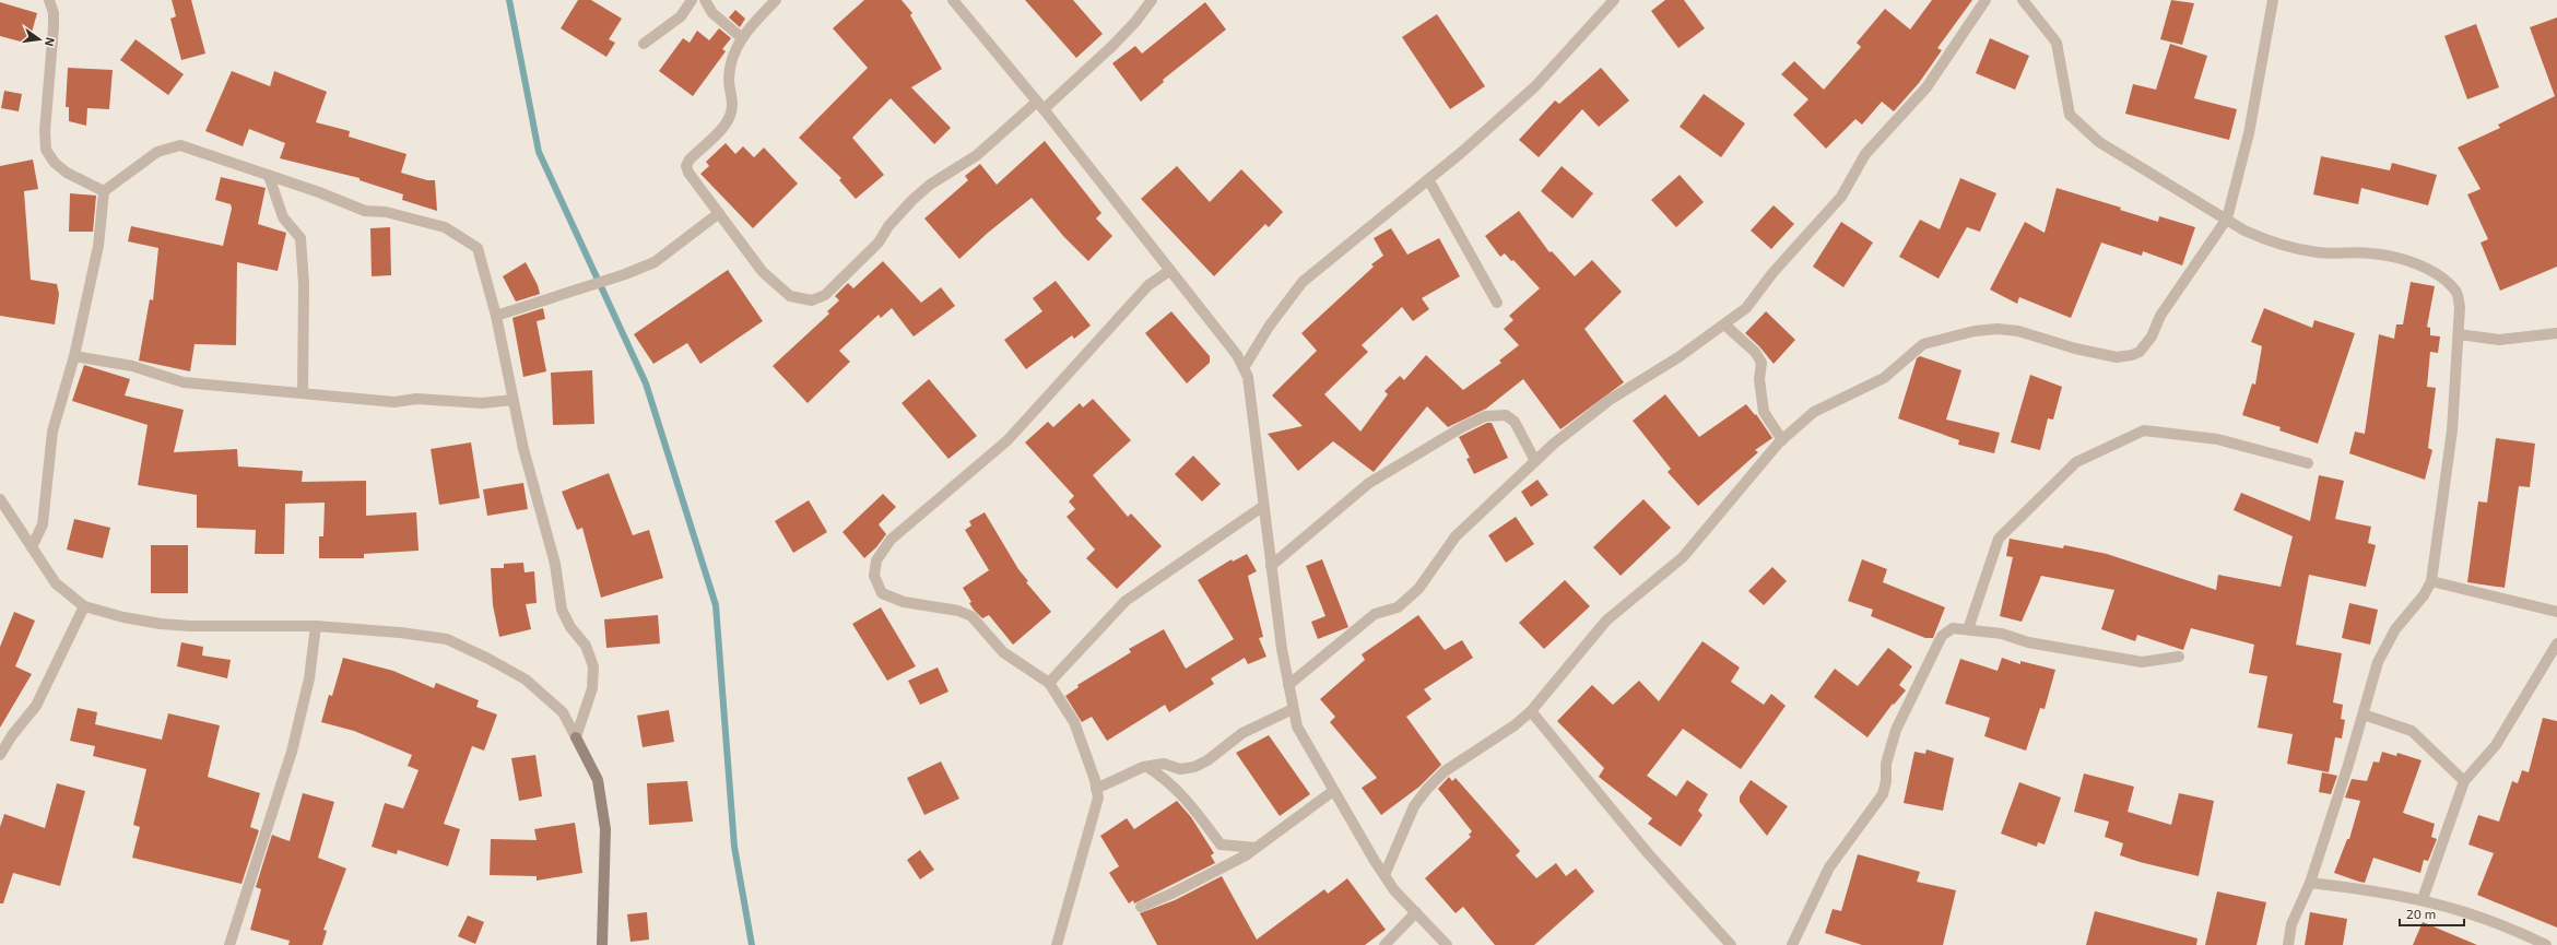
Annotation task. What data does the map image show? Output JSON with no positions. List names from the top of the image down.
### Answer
{
  "scale_bar": "20 m",
  "north": "right"
}
